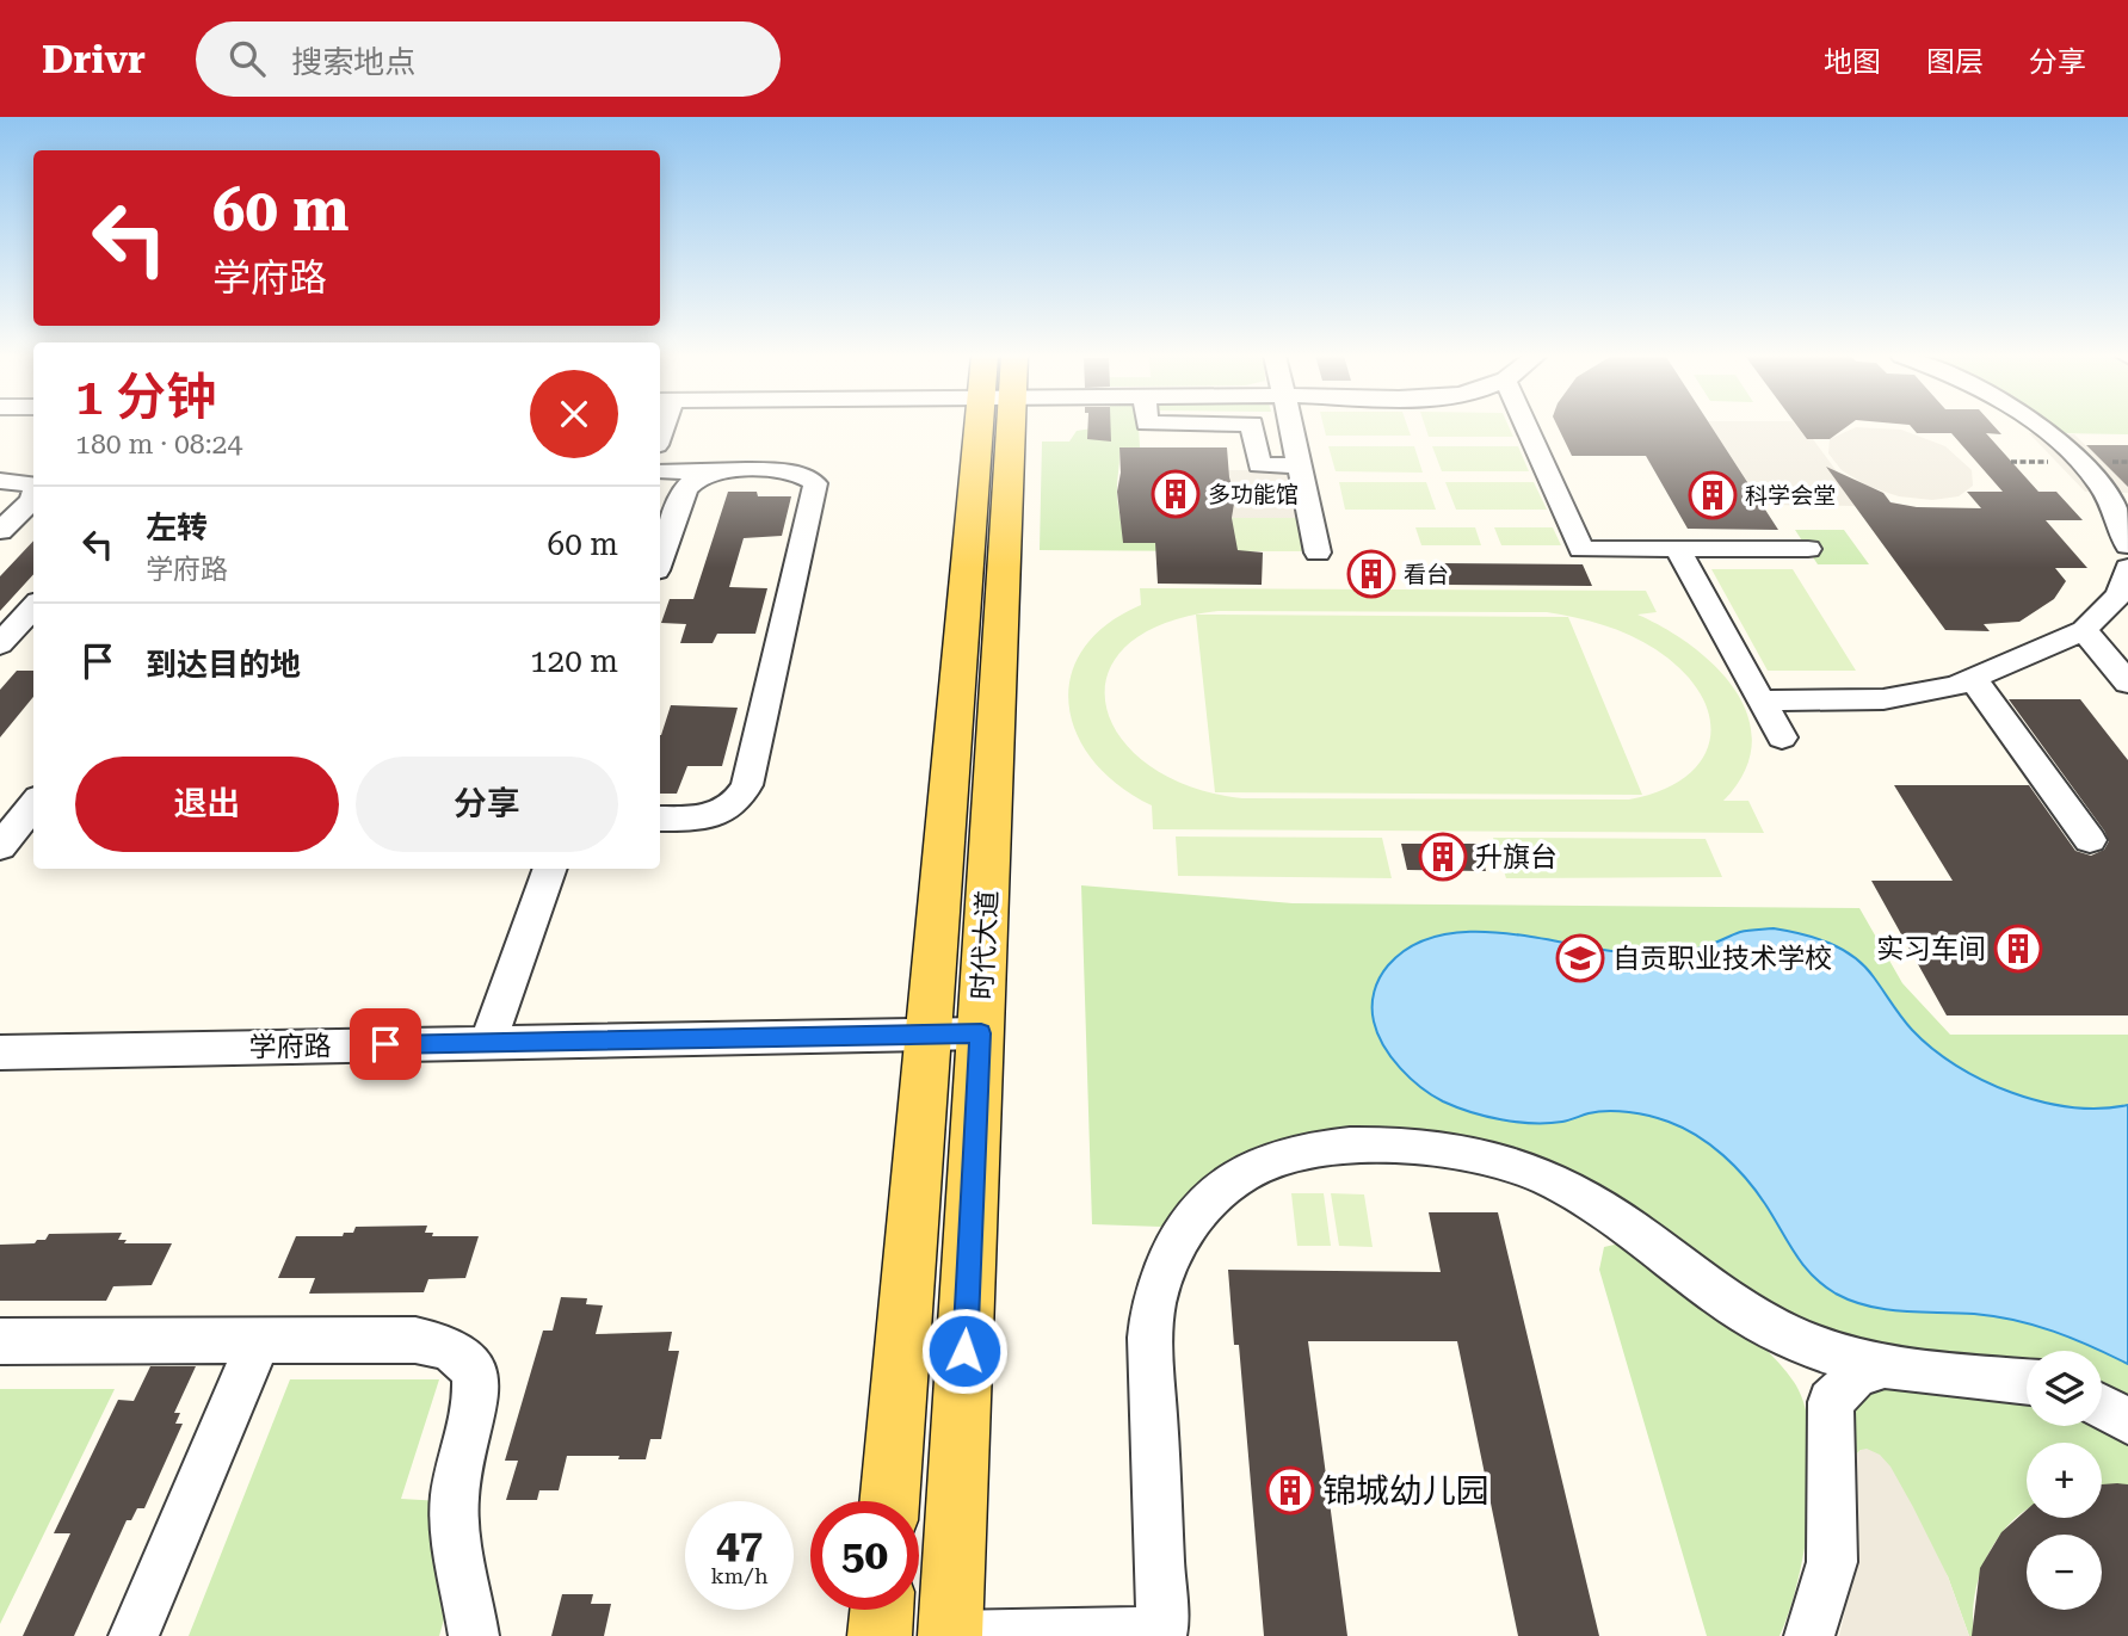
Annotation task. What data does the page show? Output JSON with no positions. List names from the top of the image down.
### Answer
{
  "streets": {
    "main road": ["时代大道"],
    "street": ["学府路"]
  },
  "crossings": [
    ["时代大道", "学府路"]
  ],
  "places": {
    "building": [
      "多功能馆",
      "科学会堂",
      "看台",
      "升旗台",
      "实习车间",
      "锦城幼儿园"
    ],
    "school or university": ["自贡职业技术学校"]
  },
  "page": {
    "header": "Drivr",
    "search": "搜索地点",
    "nav": ["地图", "图层", "分享"],
    "turn": ["60 m", "学府路"],
    "heading": ["1 分钟", "180 m · 08:24"],
    "list": [
      {
        "name": "左转",
        "note": "学府路",
        "value": "60 m"
      },
      {
        "name": "到达目的地",
        "value": "120 m"
      }
    ],
    "buttons": ["退出", "分享"],
    "map_buttons": ["+", "−"],
    "speed": "47 km/h",
    "limit": "50"
  }
}
